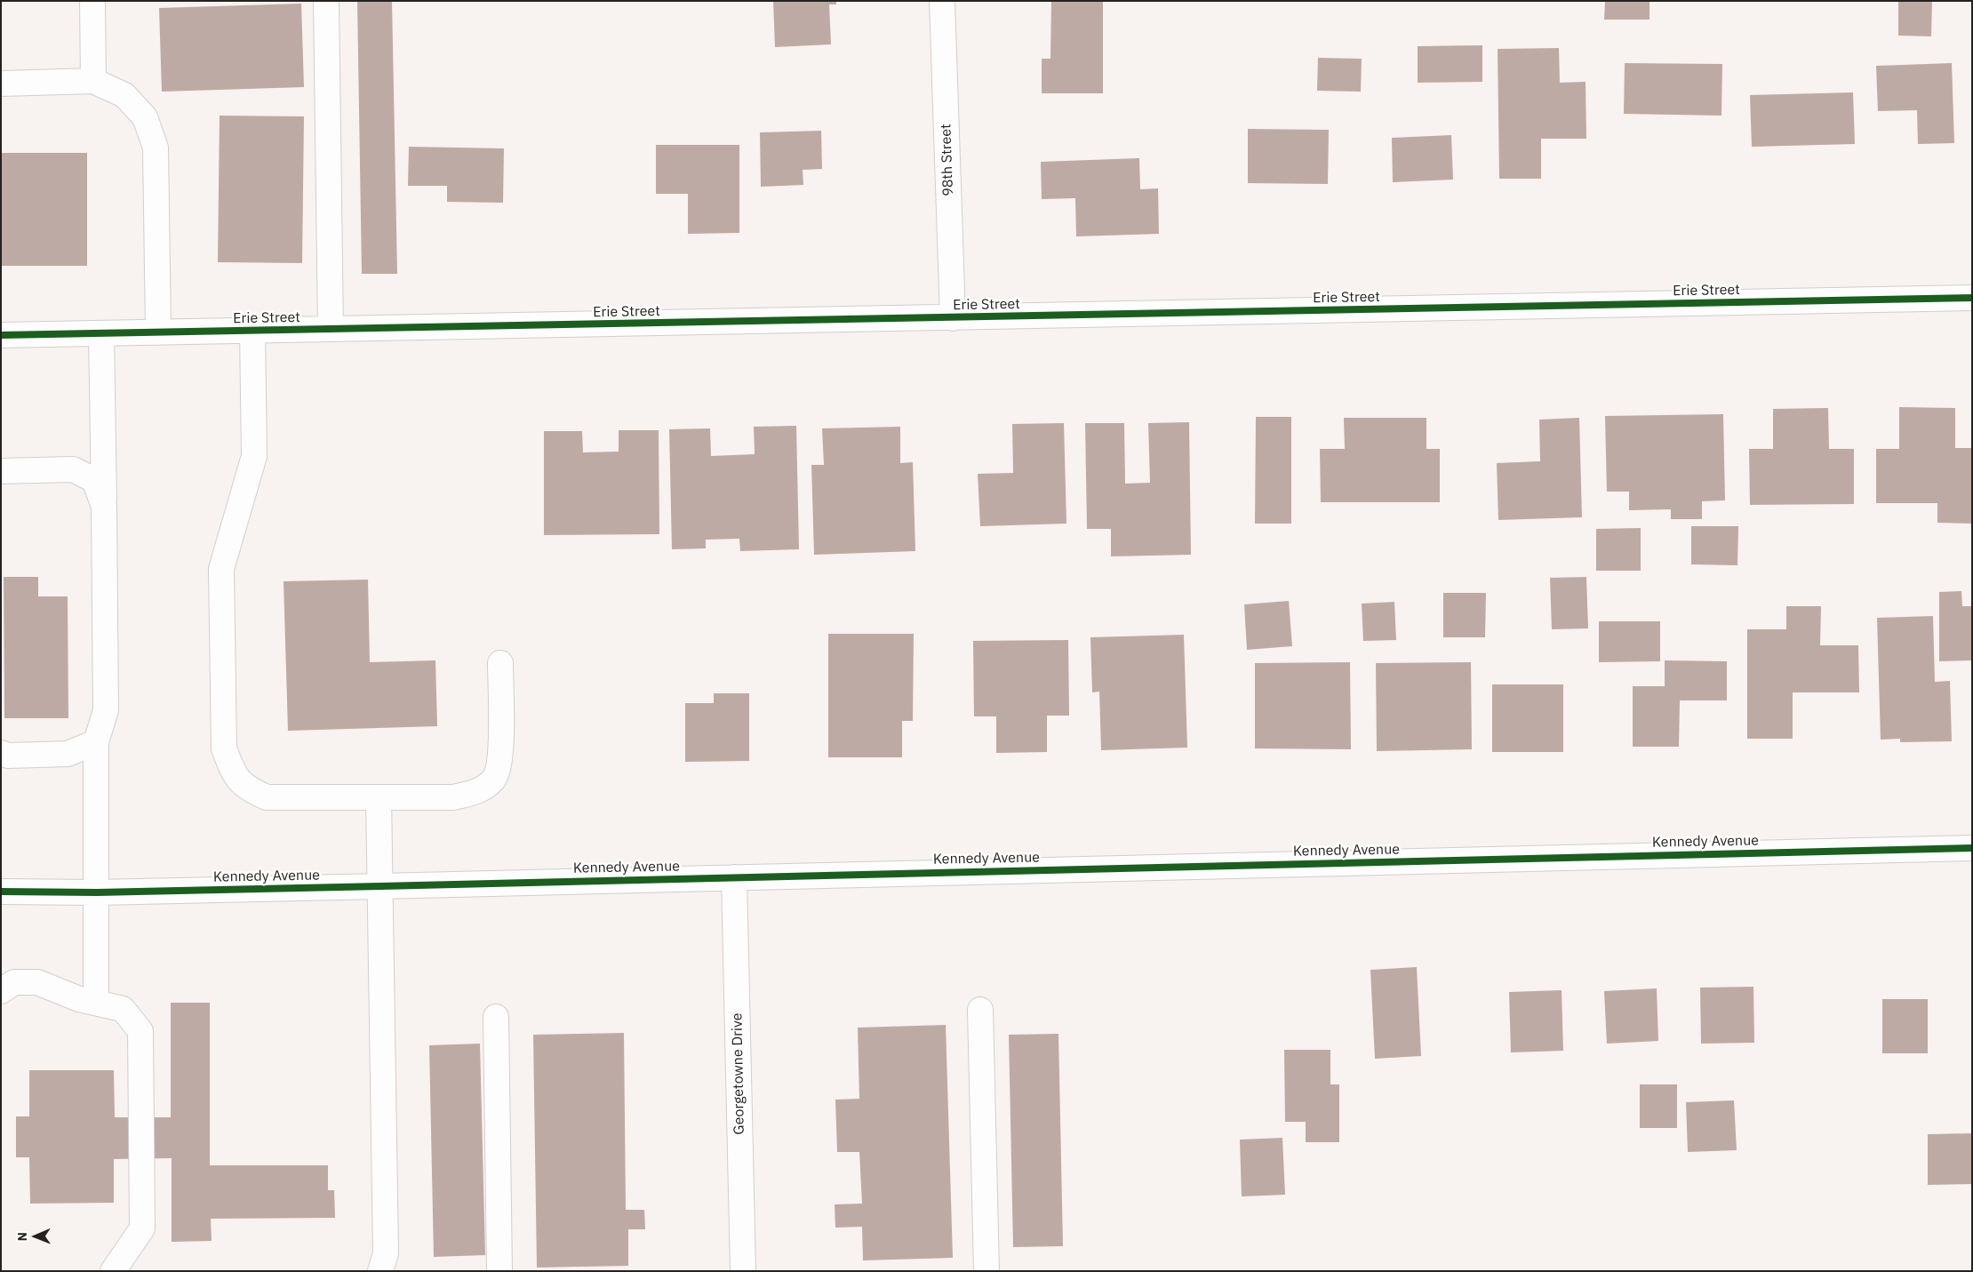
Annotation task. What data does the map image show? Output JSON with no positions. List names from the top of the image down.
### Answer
{
  "streets": {
    "street": [
      "98th Street",
      "Erie Street",
      "Kennedy Avenue",
      "Georgetowne Drive"
    ]
  },
  "crossings": [
    ["98th Street", "Erie Street"],
    ["Kennedy Avenue", "Georgetowne Drive"]
  ],
  "north": "left"
}
